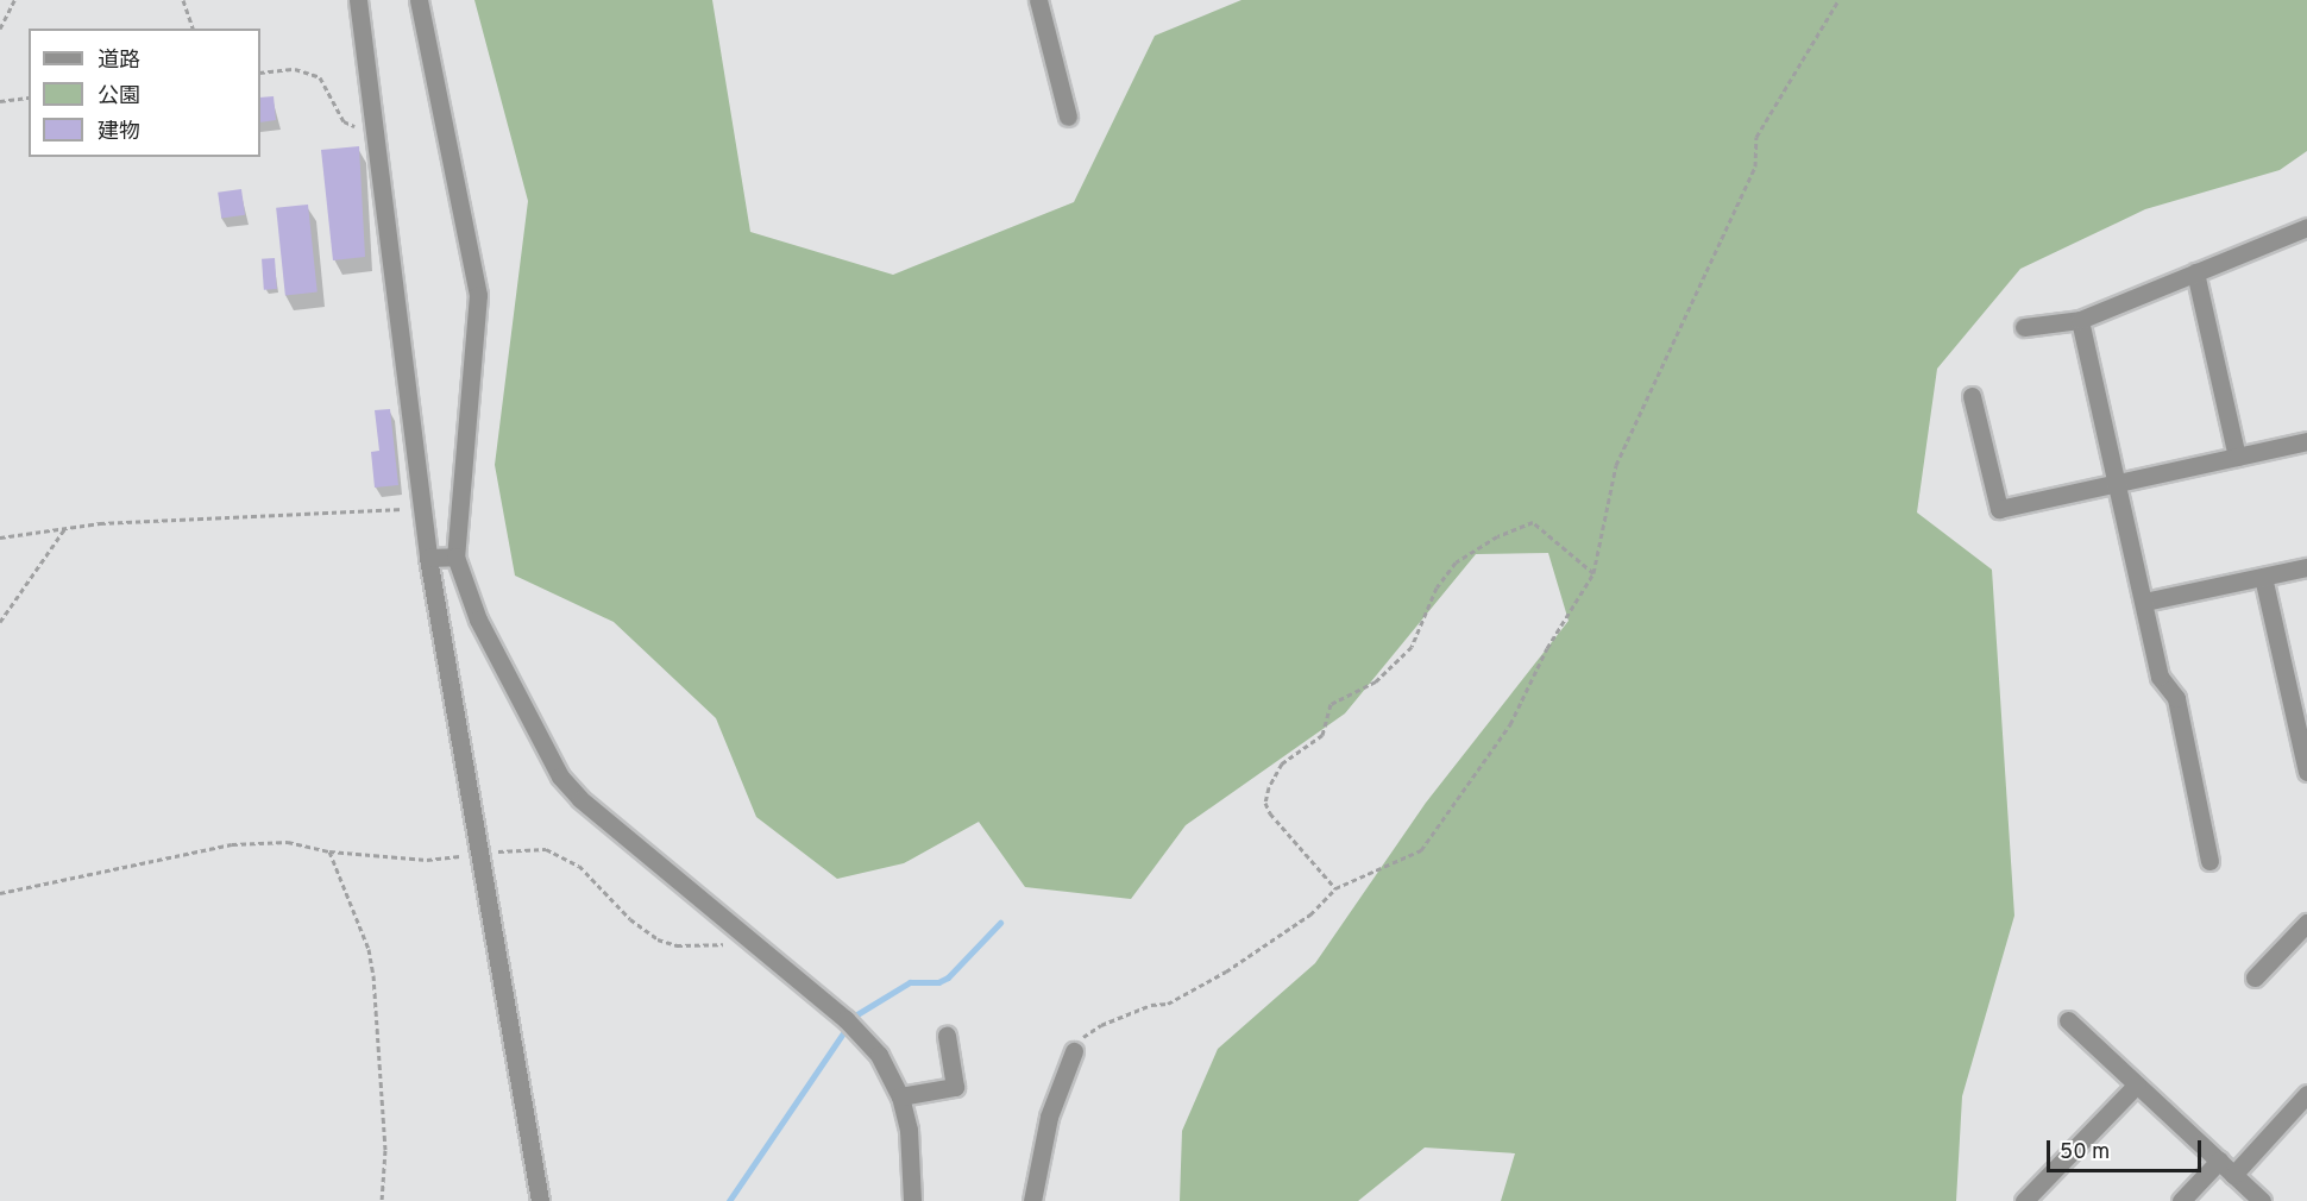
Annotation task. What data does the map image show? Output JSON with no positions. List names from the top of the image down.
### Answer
{
  "legend": ["道路", "公園", "建物"],
  "scale_bar": "50 m"
}
